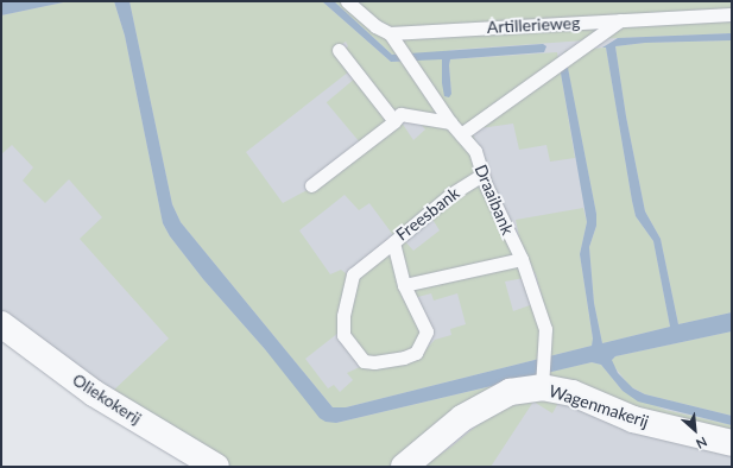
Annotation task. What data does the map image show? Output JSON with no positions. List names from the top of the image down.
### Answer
{
  "streets": {
    "street": ["Oliekokerij", "Wagenmakerij"],
    "lane": ["Artillerieweg", "Draaibank", "Freesbank"]
  },
  "crossings": [
    ["Artillerieweg", "Draaibank"],
    ["Draaibank", "Freesbank"],
    ["Draaibank", "Wagenmakerij"]
  ],
  "north": "bottom right"
}
